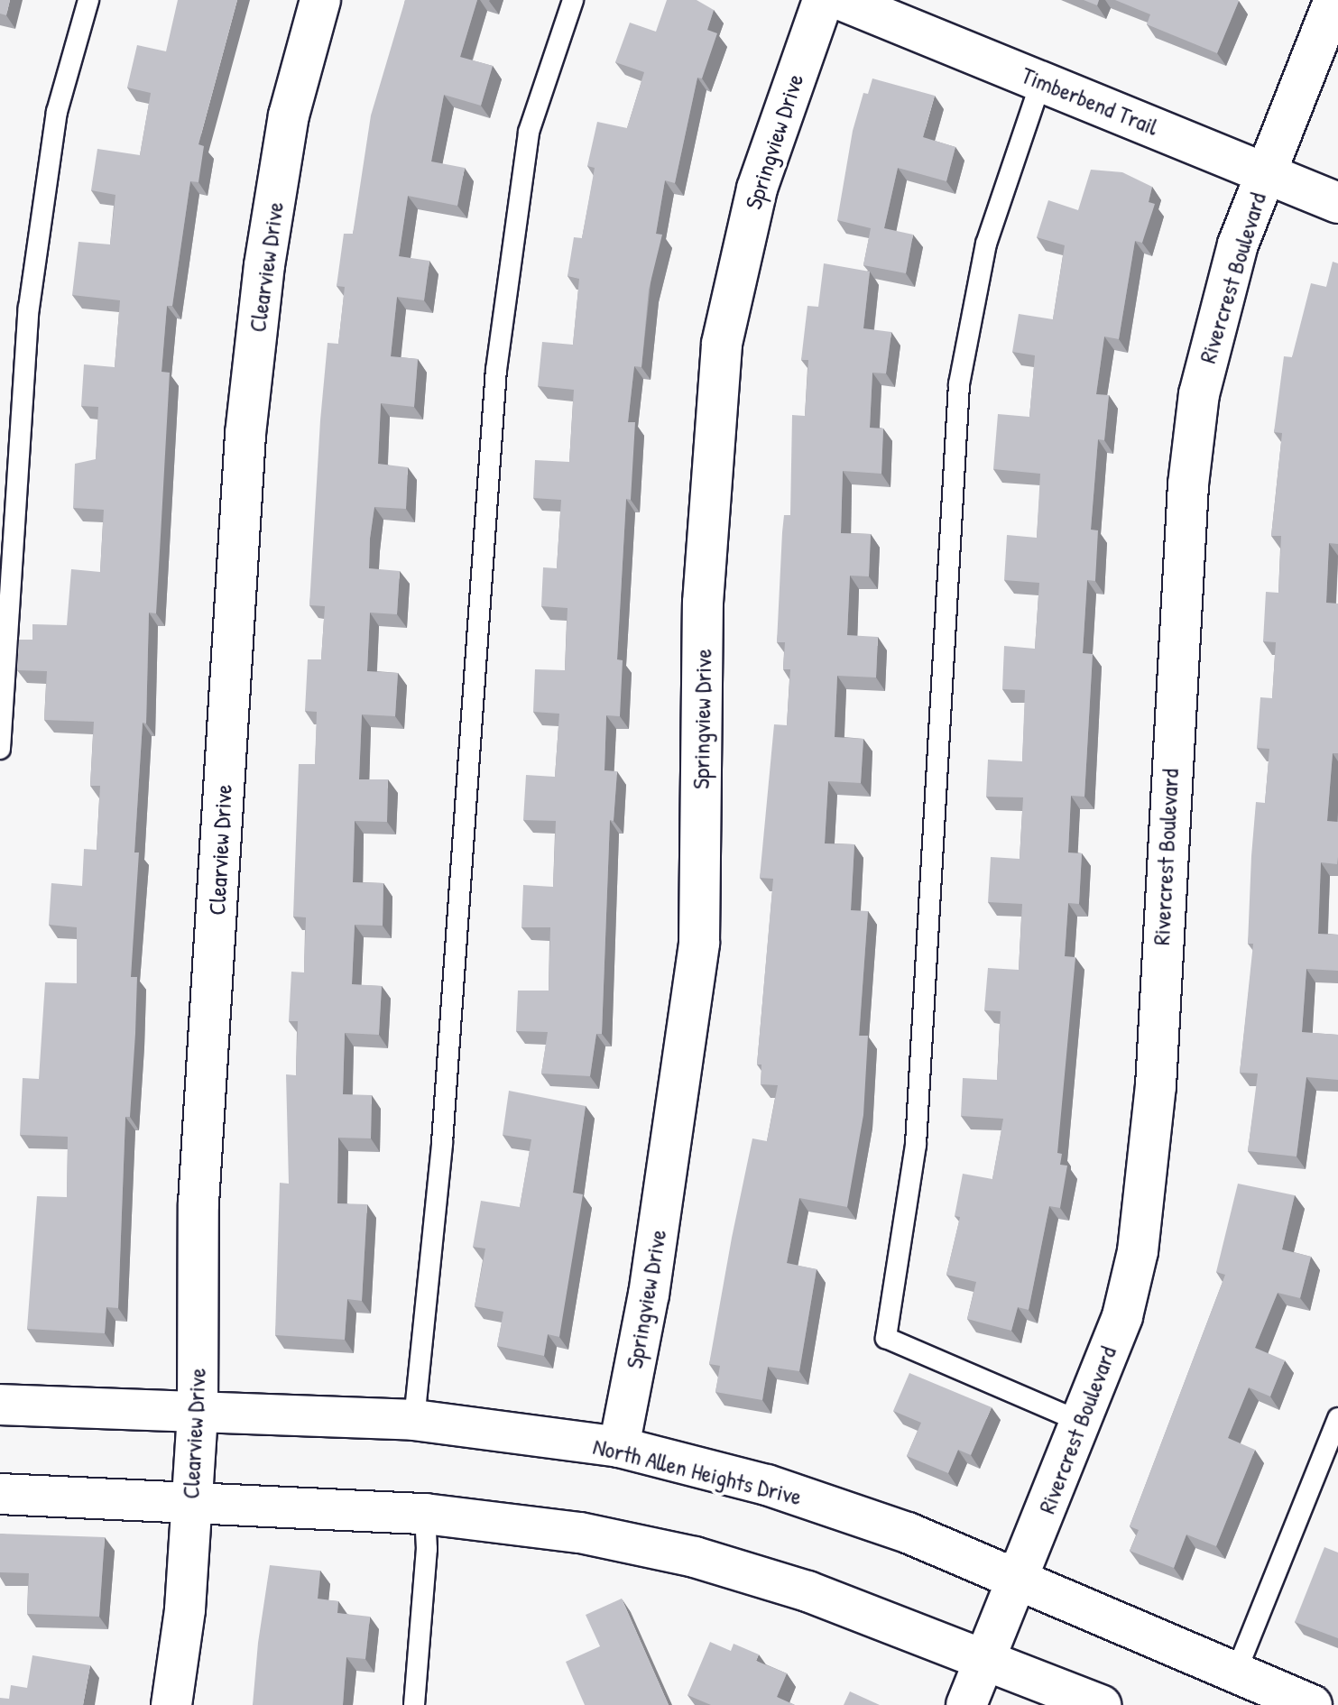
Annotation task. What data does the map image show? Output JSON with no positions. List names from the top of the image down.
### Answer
{
  "streets": {
    "street": [
      "Timberbend Trail",
      "Springview Drive",
      "Clearview Drive",
      "Rivercrest Boulevard",
      "North Allen Heights Drive"
    ]
  },
  "crossings": [
    ["Timberbend Trail", "Rivercrest Boulevard"],
    ["Springview Drive", "North Allen Heights Drive"],
    ["Clearview Drive", "North Allen Heights Drive"],
    ["Rivercrest Boulevard", "North Allen Heights Drive"]
  ]
}
